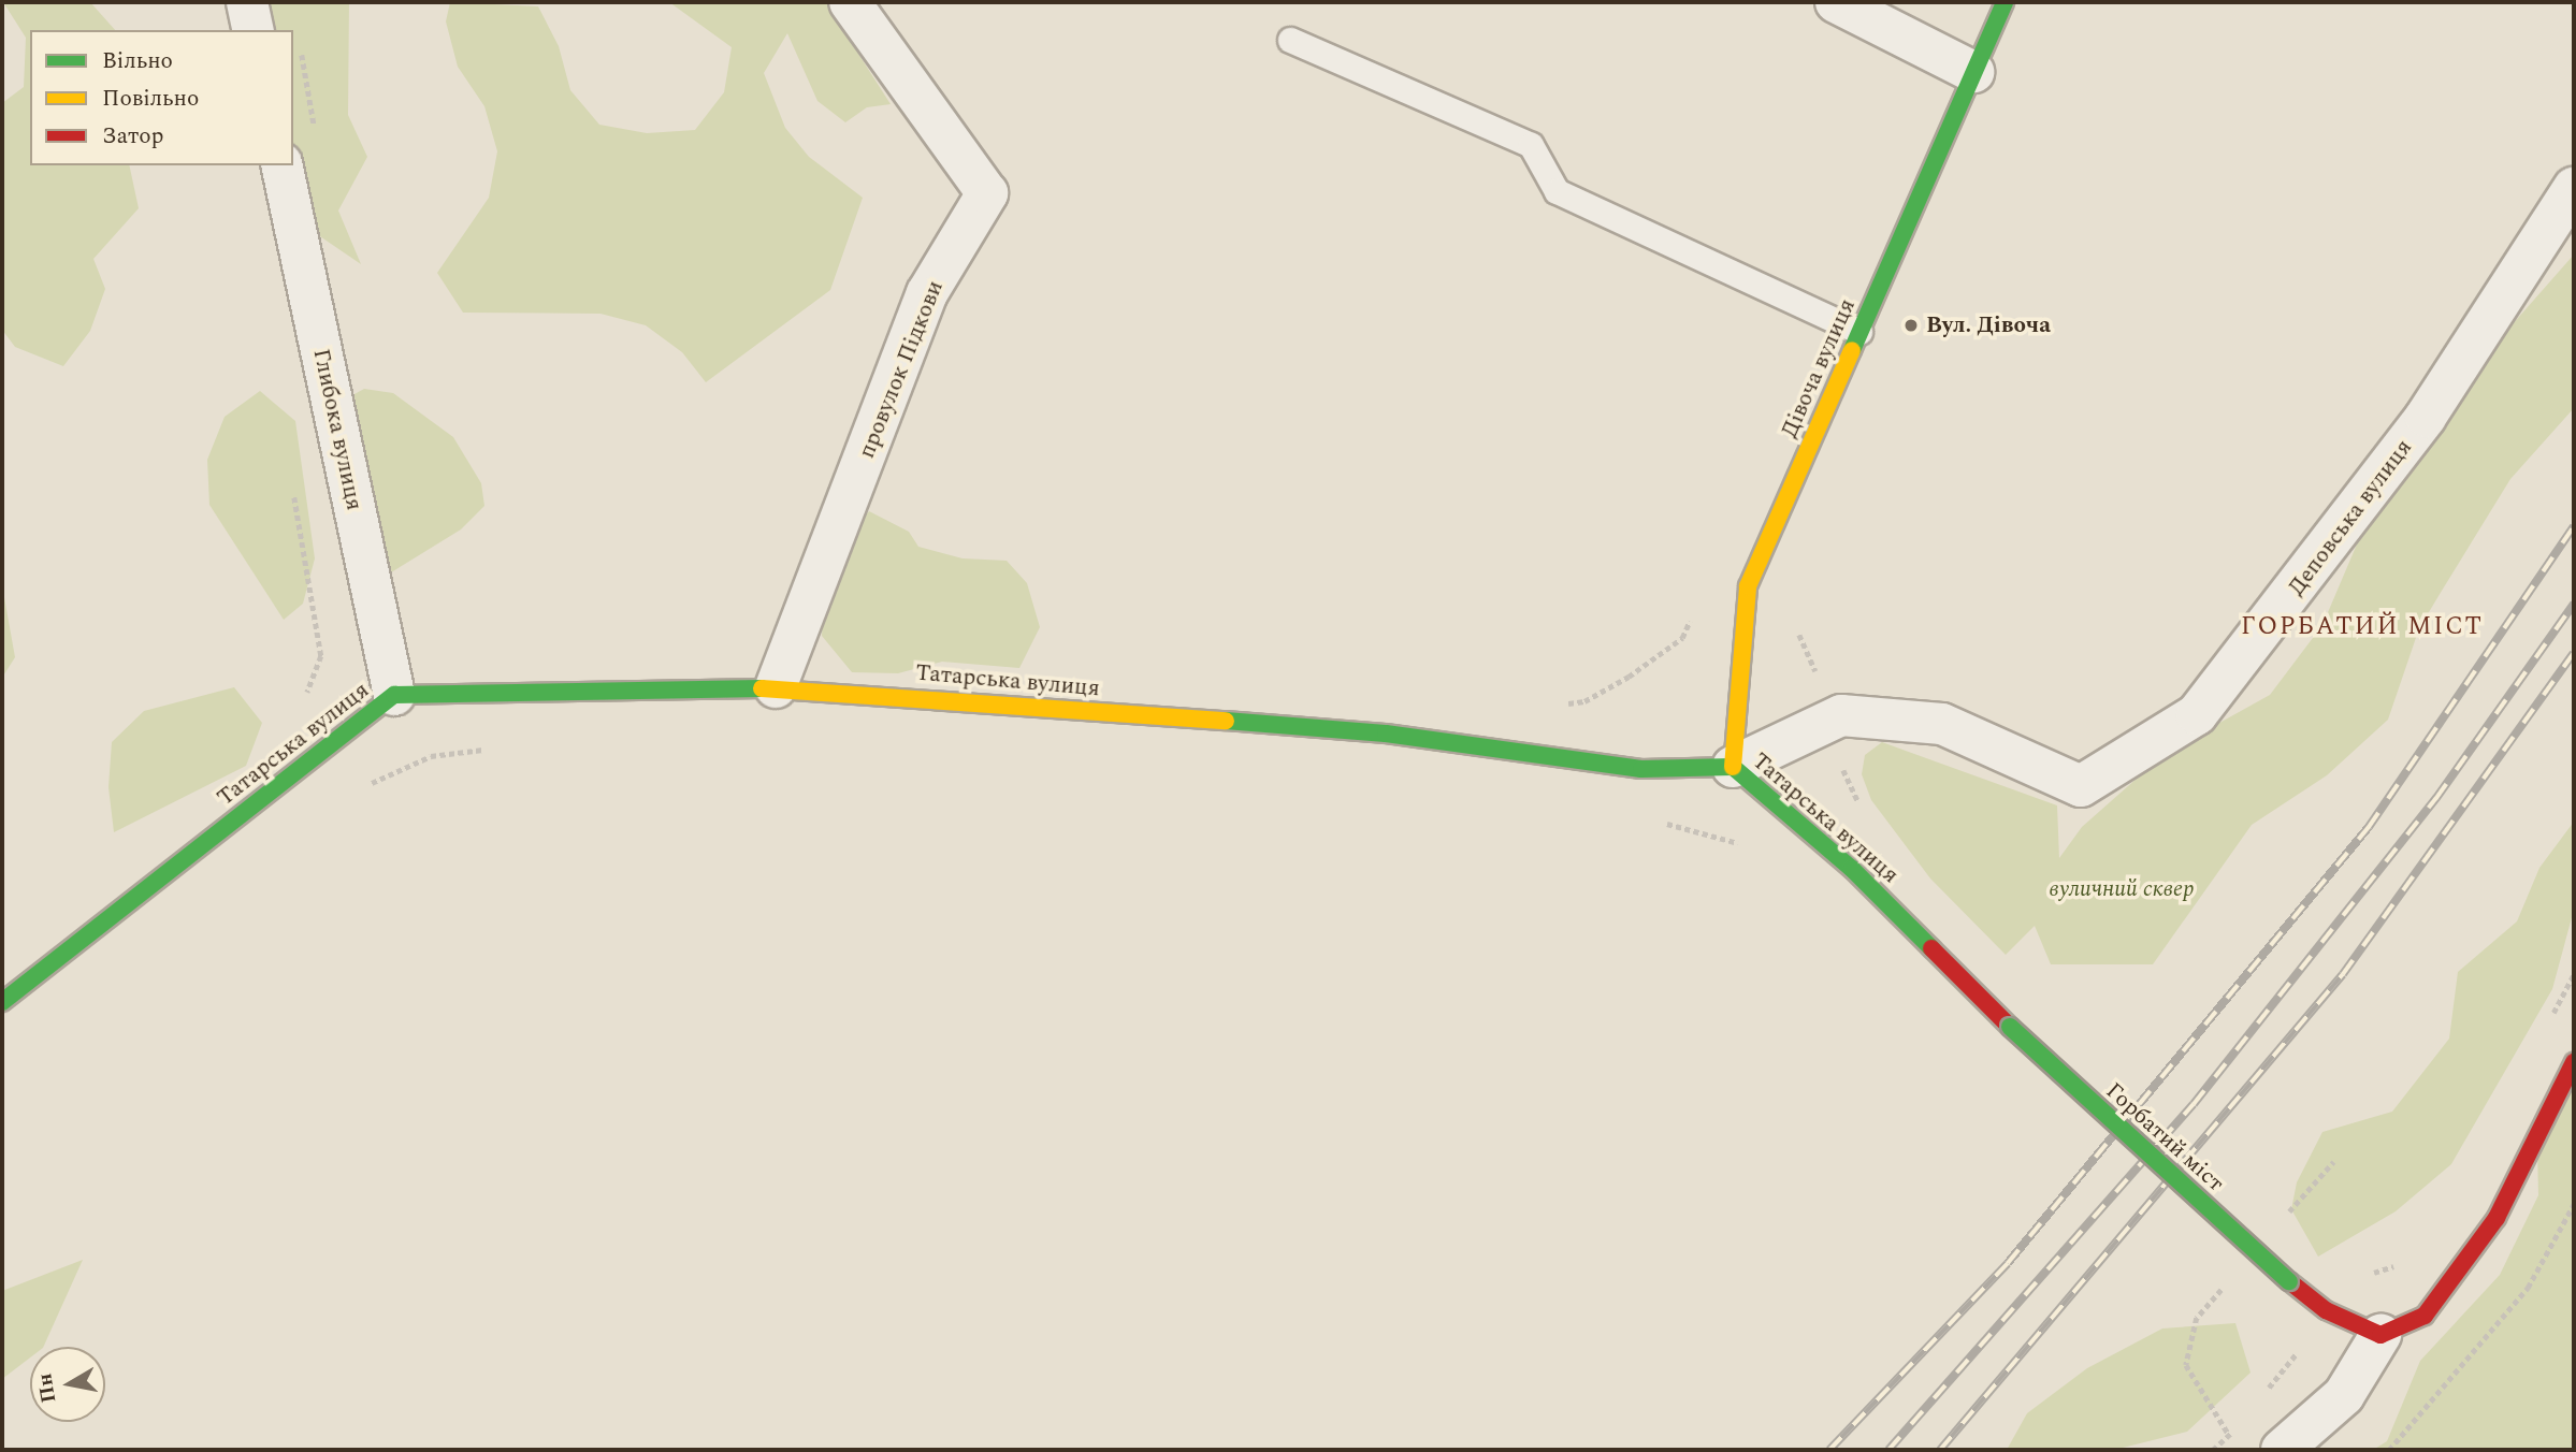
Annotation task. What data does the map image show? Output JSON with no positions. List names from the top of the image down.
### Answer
{
  "streets": {
    "main road": ["Дівоча вулиця", "Татарська вулиця", "Горбатий міст"],
    "street": ["провулок Підкови", "Глибока вулиця", "Деповська вулиця"]
  },
  "crossings": [
    ["Дівоча вулиця", "Деповська вулиця"],
    ["Дівоча вулиця", "Татарська вулиця"],
    ["провулок Підкови", "Татарська вулиця"],
    ["Глибока вулиця", "Татарська вулиця"],
    ["Деповська вулиця", "Татарська вулиця"],
    ["Татарська вулиця", "Горбатий міст"]
  ],
  "districts": ["ГОРБАТИЙ МІСТ"],
  "parks": ["вуличний сквер"],
  "places": ["Вул. Дівоча"],
  "legend": ["Вільно", "Повільно", "Затор"],
  "north": "left"
}
